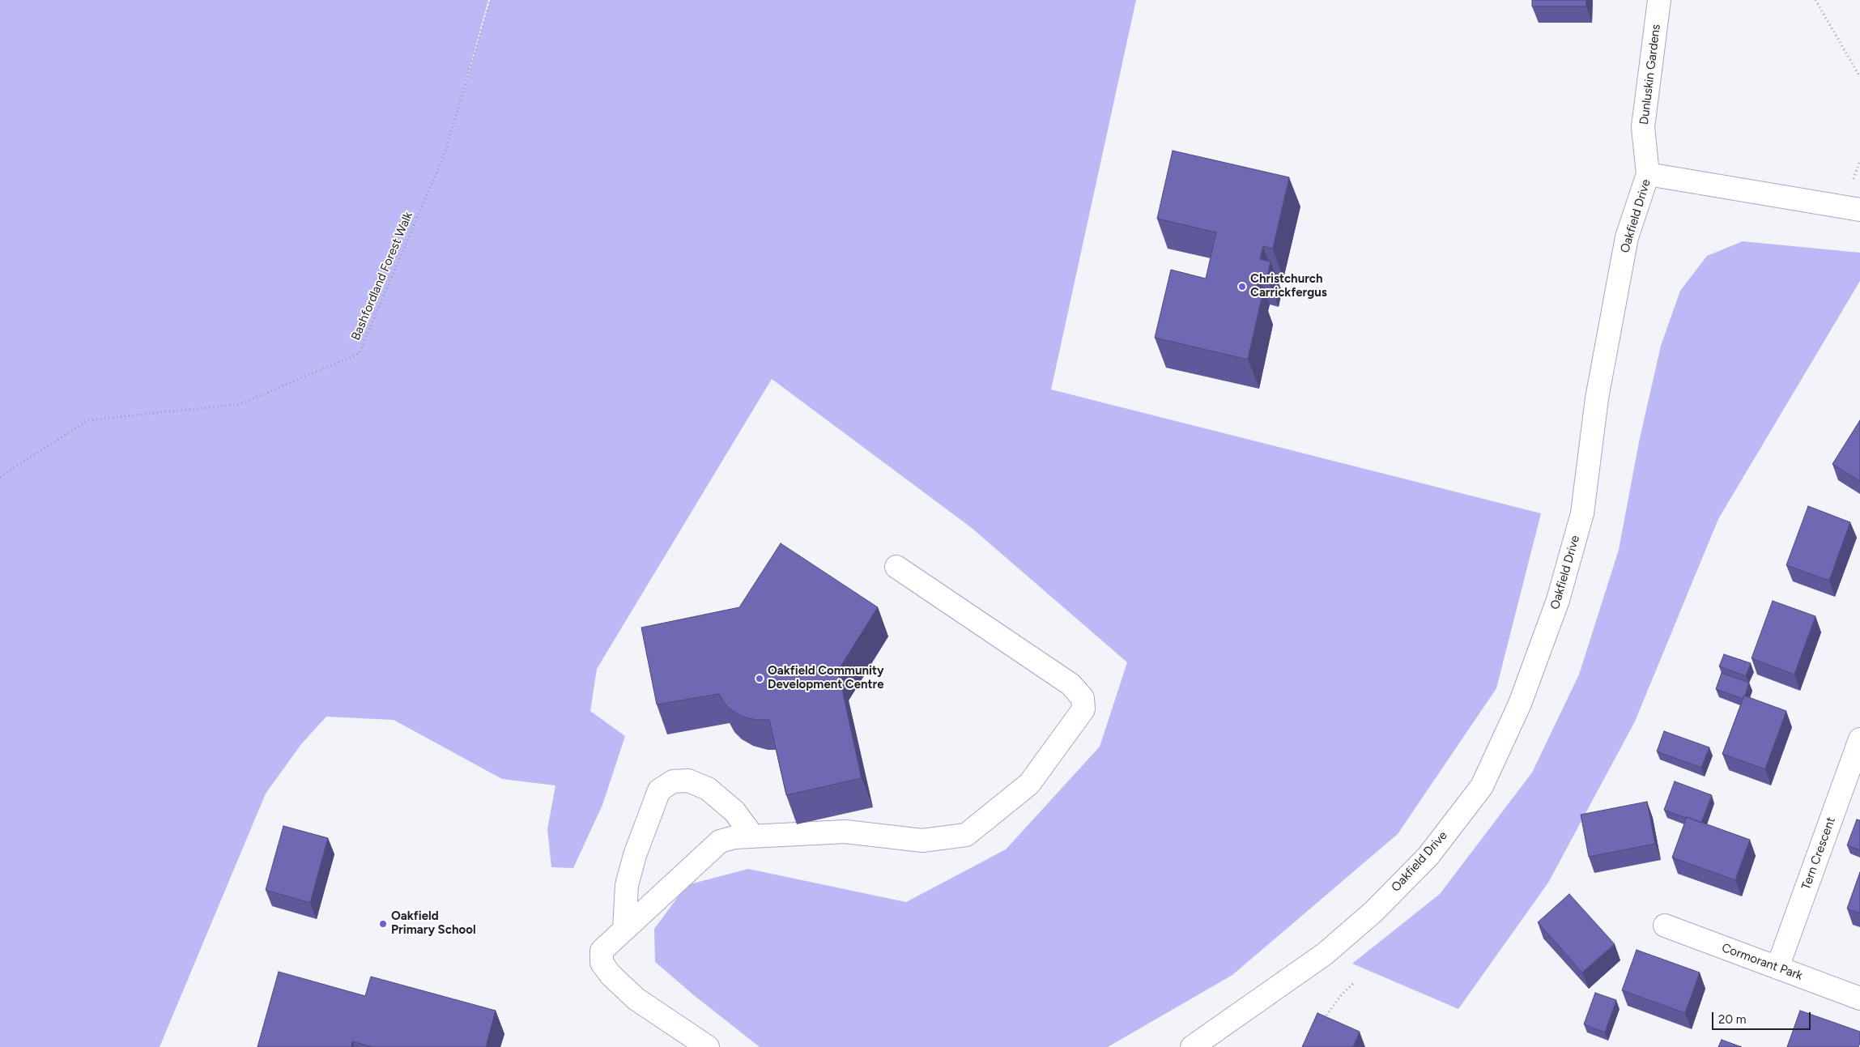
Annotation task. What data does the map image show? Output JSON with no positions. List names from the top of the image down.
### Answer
{
  "streets": {
    "street": [
      "Dunluskin Gardens",
      "Oakfield Drive",
      "Tern Crescent",
      "Cormorant Park"
    ],
    "path": ["Bashfordland Forest Walk"]
  },
  "crossings": [
    ["Dunluskin Gardens", "Oakfield Drive"],
    ["Tern Crescent", "Cormorant Park"]
  ],
  "places": ["Christchurch Carrickfergus", "Oakfield Community Development Centre", "Oakfield Primary School"],
  "scale_bar": "20 m"
}
